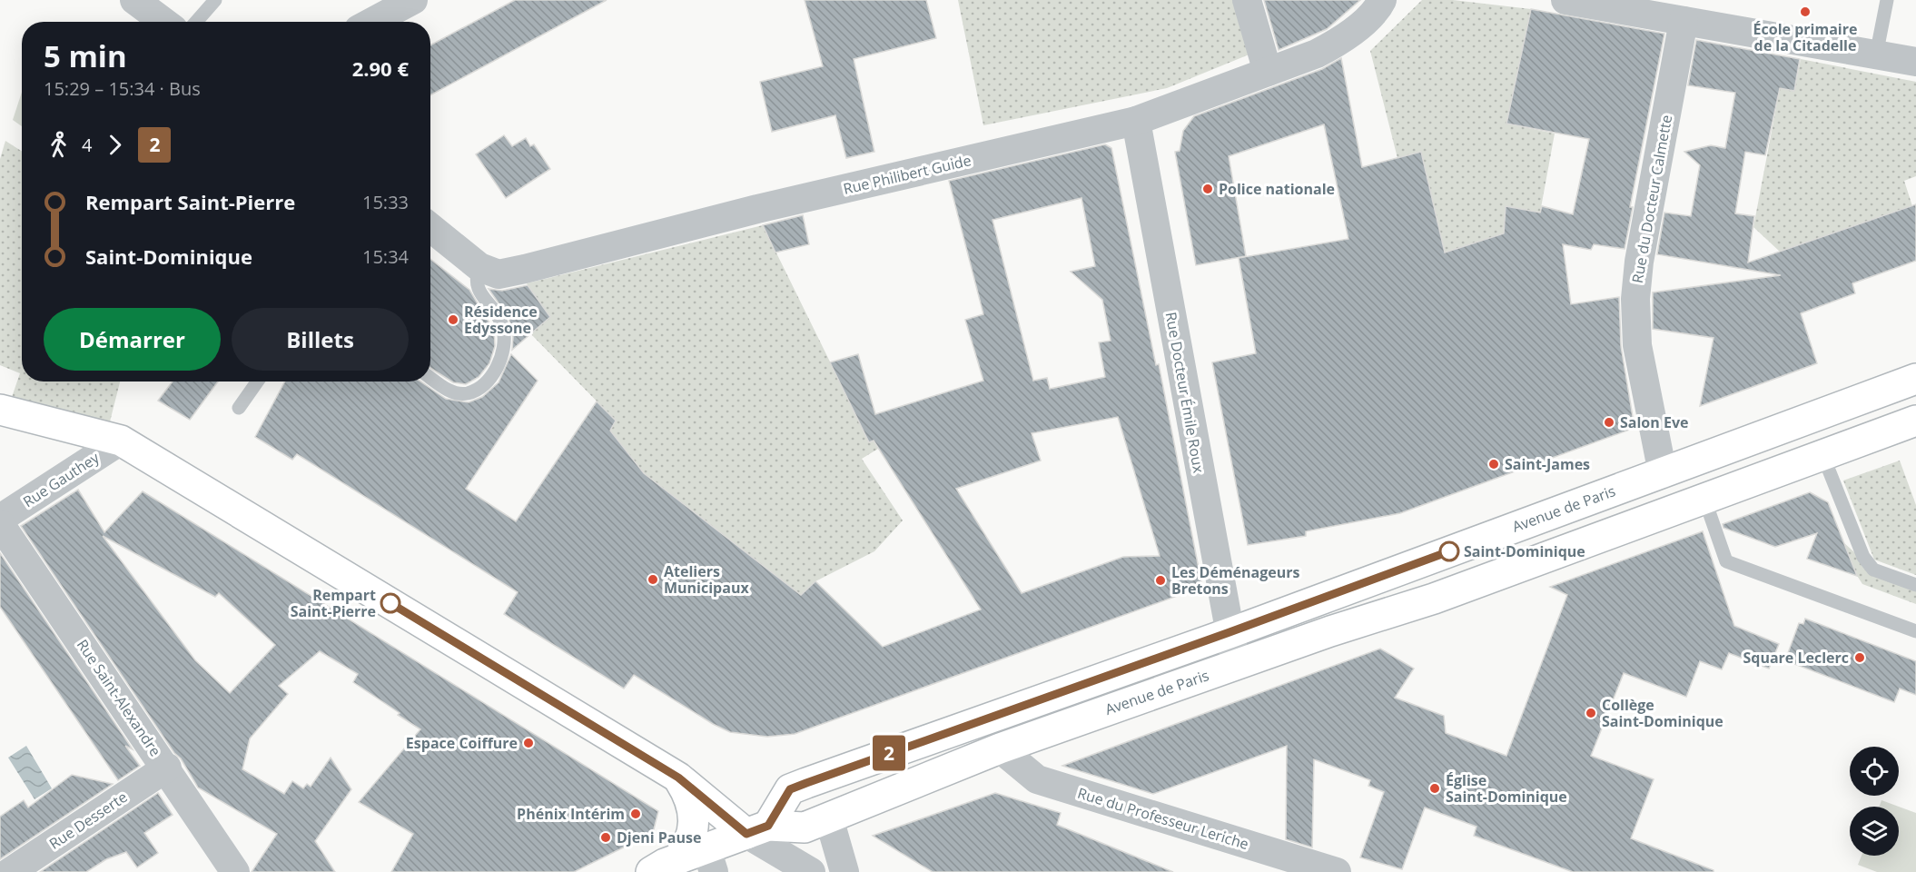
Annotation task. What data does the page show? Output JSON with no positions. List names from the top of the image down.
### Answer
{
  "streets": {
    "main road": ["Avenue de Paris"],
    "street": [
      "Rue Philibert Guide",
      "Rue du Docteur Calmette",
      "Rue Docteur Émile Roux",
      "Rue Gauthey",
      "Rue Saint-Alexandre",
      "Rue du Professeur Leriche",
      "Rue Desserte"
    ]
  },
  "crossings": [
    ["Rue Philibert Guide", "Rue Docteur Émile Roux"],
    ["Rue du Docteur Calmette", "Avenue de Paris"],
    ["Rue Docteur Émile Roux", "Avenue de Paris"],
    ["Avenue de Paris", "Rue du Professeur Leriche"],
    ["Rue Saint-Alexandre", "Rue Desserte"]
  ],
  "places": [
    "École primaire de la Citadelle",
    "Police nationale",
    "Résidence Edyssone",
    "Salon Eve",
    "Saint-James",
    "Saint-Dominique",
    "Ateliers Municipaux",
    "Les Déménageurs Bretons",
    "Rempart Saint-Pierre",
    "Square Leclerc",
    "Collège Saint-Dominique",
    "Espace Coiffure",
    "Église Saint-Dominique",
    "Phénix Intérim",
    "Djeni Pause"
  ],
  "lines": ["bus line 2"],
  "page": {
    "on_map": "2",
    "heading": ["5 min", "15:29 – 15:34 · Bus", "2.90 €"],
    "legs": ["4", "2"],
    "list": [
      {
        "name": "Rempart Saint-Pierre",
        "value": "15:33"
      },
      {
        "name": "Saint-Dominique",
        "value": "15:34"
      }
    ],
    "buttons": ["Démarrer", "Billets"]
  }
}
